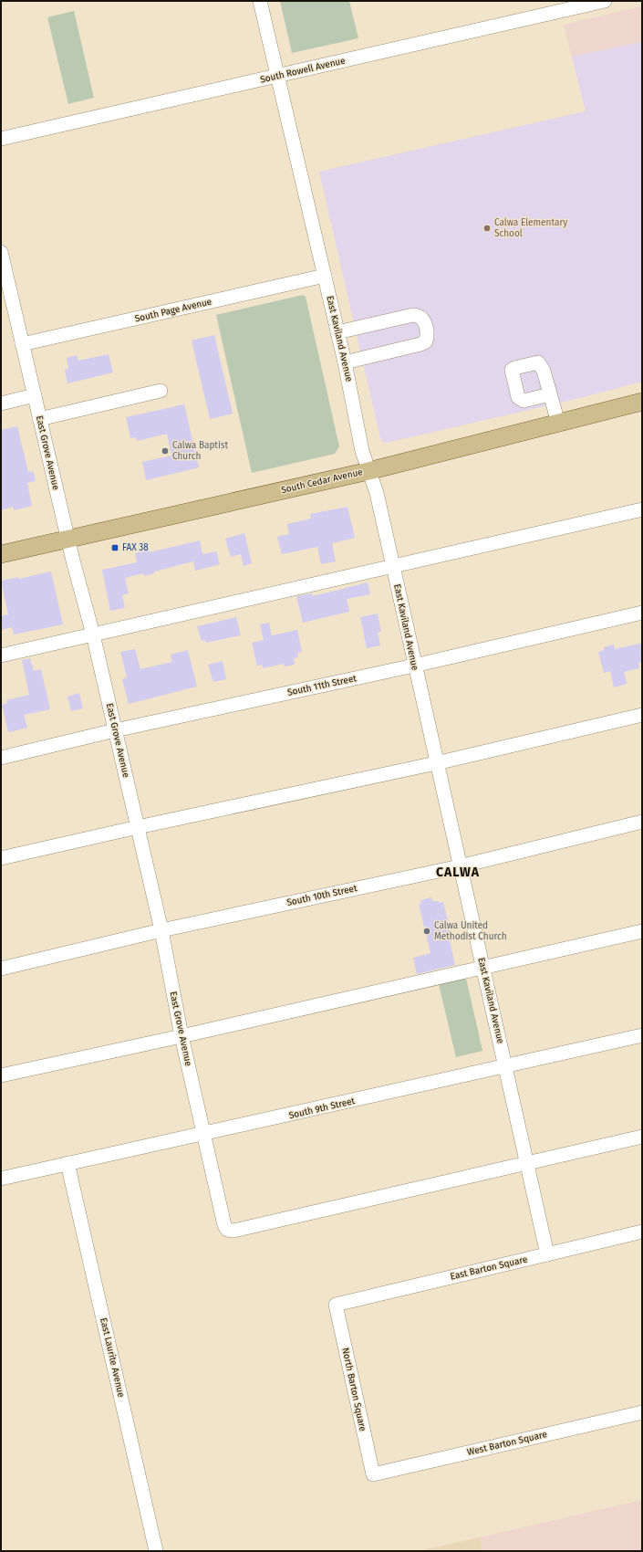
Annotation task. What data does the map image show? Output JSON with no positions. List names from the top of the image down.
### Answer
{
  "streets": {
    "main road": ["South Cedar Avenue"],
    "street": [
      "South Rowell Avenue",
      "South Page Avenue",
      "East Kaviland Avenue",
      "East Grove Avenue",
      "South 11th Street",
      "South 10th Street",
      "South 9th Street",
      "East Barton Square",
      "East Laurite Avenue",
      "North Barton Square",
      "West Barton Square"
    ]
  },
  "crossings": [
    ["South Rowell Avenue", "East Kaviland Avenue"],
    ["South Page Avenue", "East Kaviland Avenue"],
    ["South Page Avenue", "East Grove Avenue"],
    ["East Kaviland Avenue", "East Grove Avenue"],
    ["East Kaviland Avenue", "South Cedar Avenue"],
    ["East Kaviland Avenue", "South 11th Street"],
    ["East Kaviland Avenue", "South 10th Street"],
    ["East Kaviland Avenue", "South 9th Street"],
    ["East Kaviland Avenue", "East Barton Square"],
    ["East Grove Avenue", "South Cedar Avenue"],
    ["East Grove Avenue", "South 11th Street"],
    ["East Grove Avenue", "South 10th Street"],
    ["East Grove Avenue", "South 9th Street"],
    ["South 9th Street", "East Laurite Avenue"],
    ["East Barton Square", "North Barton Square"],
    ["North Barton Square", "West Barton Square"]
  ],
  "districts": ["CALWA"],
  "places": {
    "other": ["Calwa Elementary School", "Calwa Baptist Church", "Calwa United Methodist Church"],
    "transit": ["FAX 38"]
  }
}
